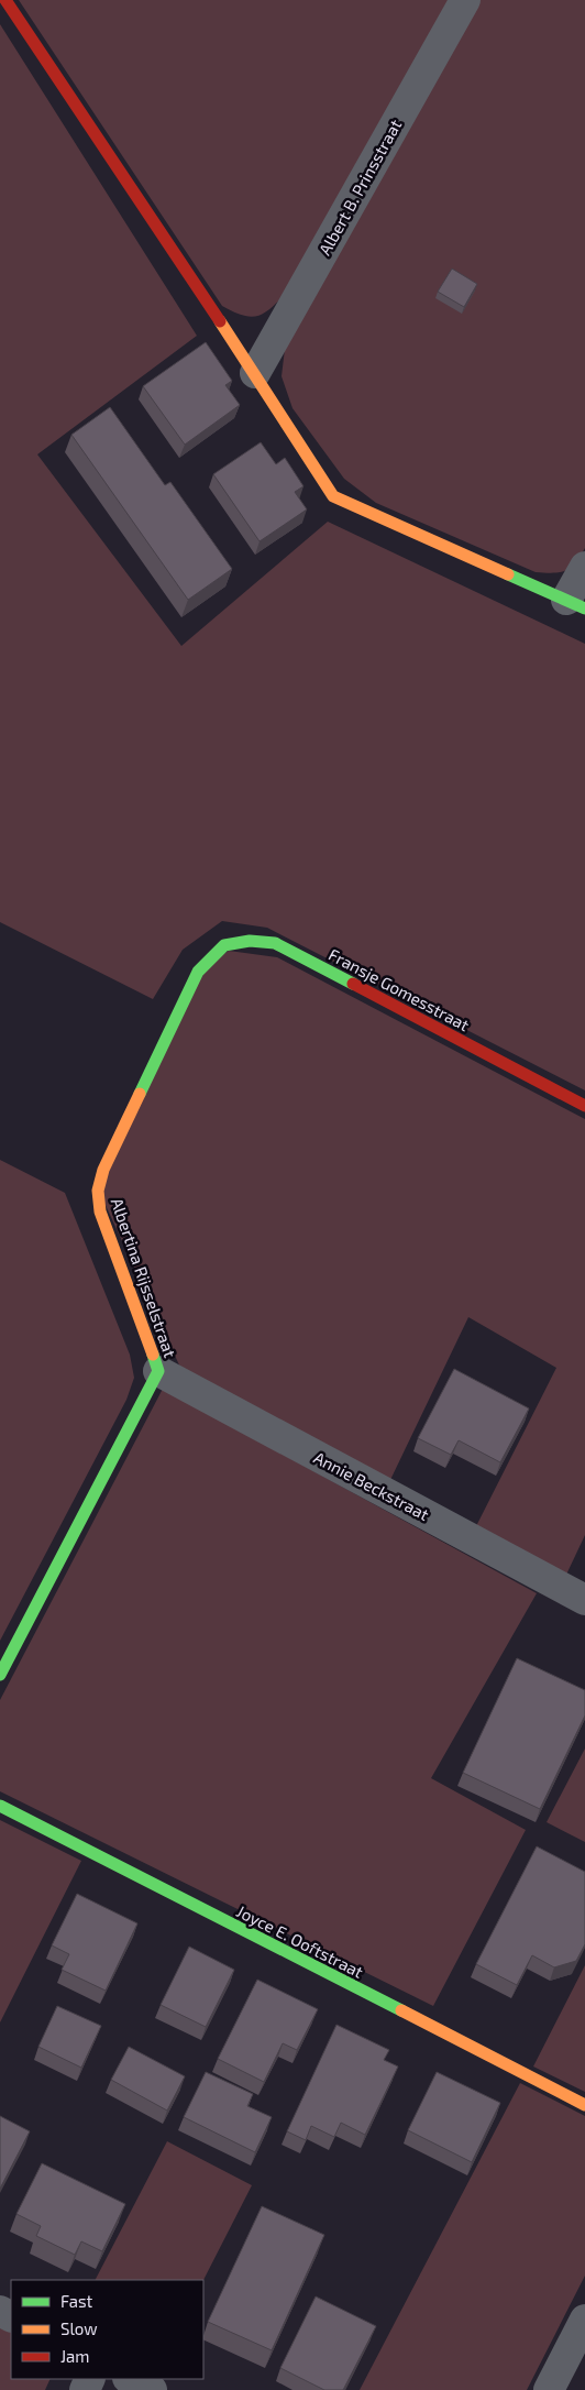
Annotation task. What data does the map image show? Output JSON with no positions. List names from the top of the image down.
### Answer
{
  "streets": {
    "street": [
      "Albert B. Prinsstraat",
      "Fransje Gomesstraat",
      "Albertina Rijsselstraat",
      "Annie Beckstraat",
      "Joyce E. Ooftstraat"
    ]
  },
  "crossings": [
    ["Fransje Gomesstraat", "Albertina Rijsselstraat"],
    ["Albertina Rijsselstraat", "Annie Beckstraat"]
  ],
  "legend": ["Fast", "Slow", "Jam"]
}
